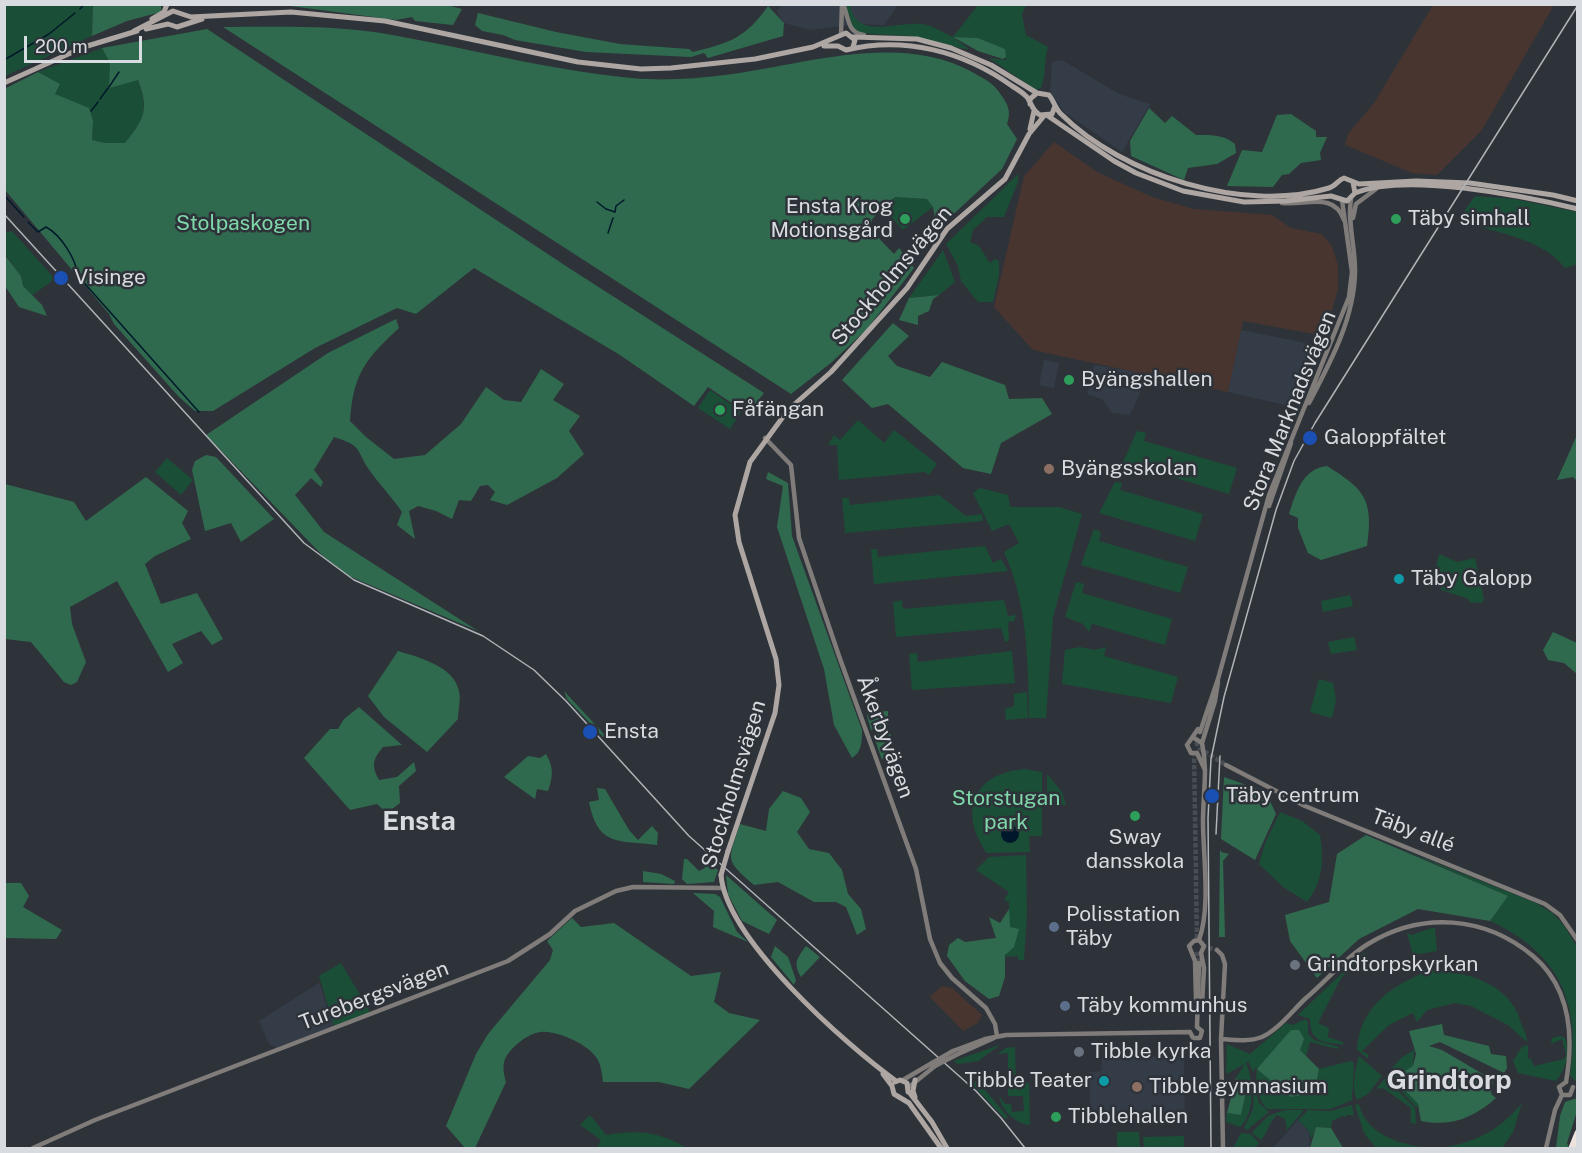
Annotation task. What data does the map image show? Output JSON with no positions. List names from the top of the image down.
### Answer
{
  "streets": {
    "main road": ["Stockholmsvägen"],
    "street": [
      "Stora Marknadsvägen",
      "Åkerbyvägen",
      "Täby allé",
      "Turebergsvägen"
    ]
  },
  "crossings": [
    ["Stockholmsvägen", "Åkerbyvägen"],
    ["Stockholmsvägen", "Turebergsvägen"]
  ],
  "districts": ["Ensta", "Grindtorp"],
  "parks": ["Stolpaskogen", "Storstugan park"],
  "places": [
    "Ensta Krog Motionsgård",
    "Täby simhall",
    "Visinge",
    "Byängshallen",
    "Fåfängan",
    "Galoppfältet",
    "Byängsskolan",
    "Täby Galopp",
    "Ensta",
    "Täby centrum",
    "Sway dansskola",
    "Polisstation Täby",
    "Grindtorpskyrkan",
    "Täby kommunhus",
    "Tibble kyrka",
    "Tibble Teater",
    "Tibble gymnasium",
    "Tibblehallen"
  ],
  "scale_bar": "200 m"
}
